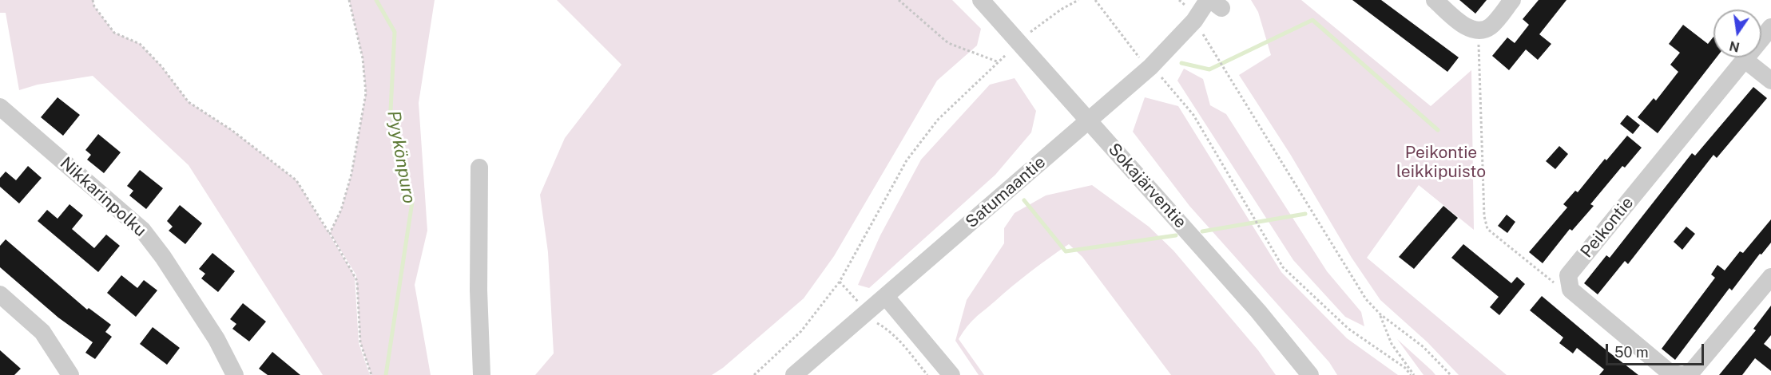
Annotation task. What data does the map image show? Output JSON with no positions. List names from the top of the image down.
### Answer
{
  "streets": {
    "street": [
      "Sokajärventie",
      "Satumaantie",
      "Nikkarinpolku",
      "Peikontie"
    ]
  },
  "crossings": [
    ["Sokajärventie", "Satumaantie"]
  ],
  "water": ["Pyykönpuro"],
  "parks": ["Peikontie leikkipuisto"],
  "scale_bar": "50 m",
  "north": "bottom"
}
